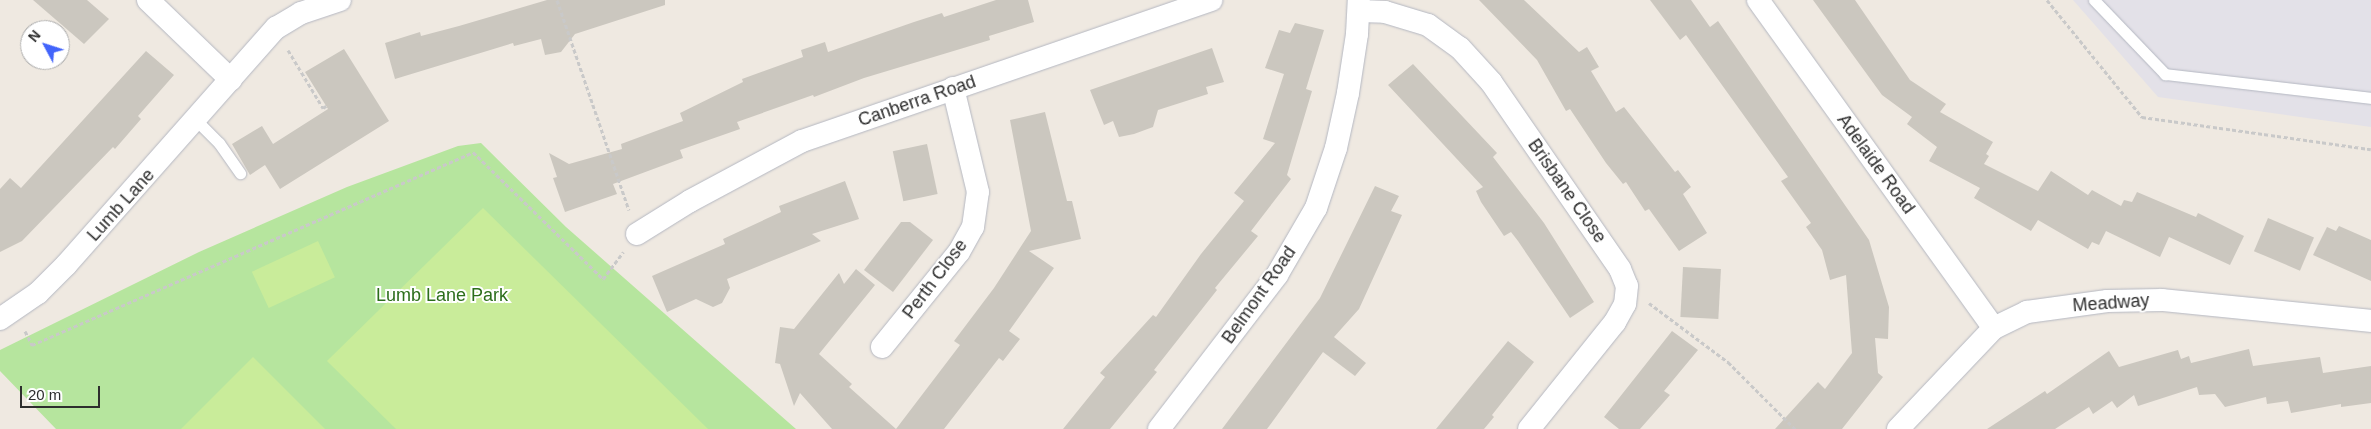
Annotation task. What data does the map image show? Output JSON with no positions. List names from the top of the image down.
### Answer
{
  "streets": {
    "street": [
      "Canberra Road",
      "Adelaide Road",
      "Brisbane Close",
      "Lumb Lane",
      "Perth Close",
      "Belmont Road",
      "Meadway"
    ]
  },
  "crossings": [
    ["Canberra Road", "Perth Close"],
    ["Adelaide Road", "Meadway"],
    ["Brisbane Close", "Belmont Road"]
  ],
  "parks": ["Lumb Lane Park"],
  "scale_bar": "20 m",
  "north": "top left"
}
